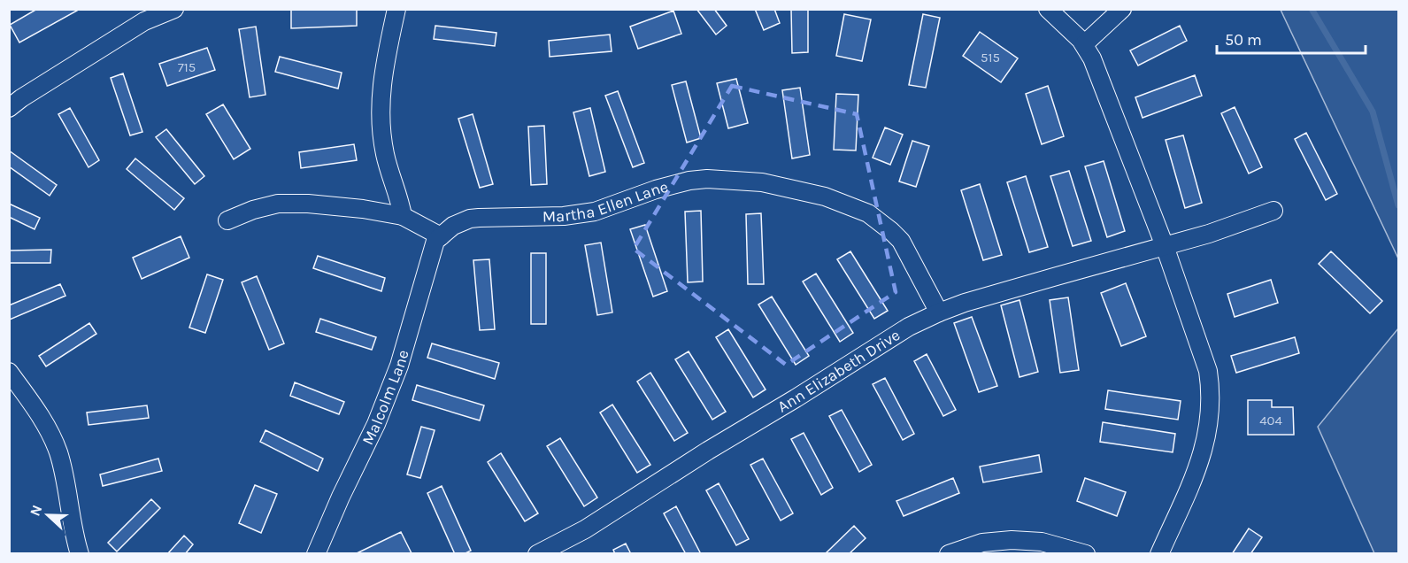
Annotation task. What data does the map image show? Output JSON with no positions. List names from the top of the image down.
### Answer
{
  "streets": {
    "street": ["Martha Ellen Lane", "Ann Elizabeth Drive", "Malcolm Lane"]
  },
  "crossings": [
    ["Martha Ellen Lane", "Ann Elizabeth Drive"],
    ["Martha Ellen Lane", "Malcolm Lane"]
  ],
  "house_numbers": ["515", "715", "404"],
  "scale_bar": "50 m",
  "north": "left"
}
